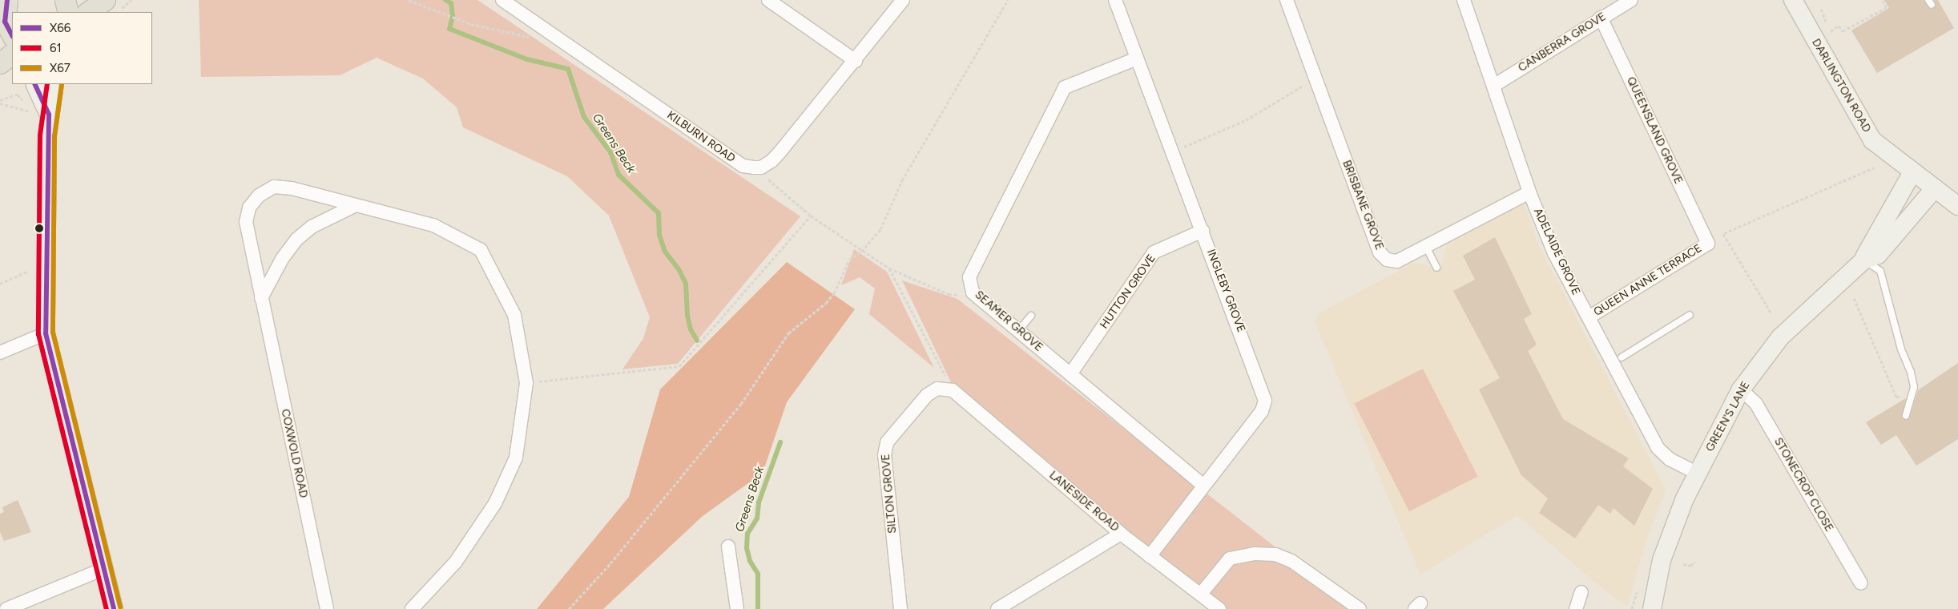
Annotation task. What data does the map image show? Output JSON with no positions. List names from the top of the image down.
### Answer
{
  "streets": {
    "street": [
      "CANBERRA GROVE",
      "DARLINGTON ROAD",
      "QUEENSLAND GROVE",
      "KILBURN ROAD",
      "BRISBANE GROVE",
      "ADELAIDE GROVE",
      "QUEEN ANNE TERRACE",
      "INGLEBY GROVE",
      "HUTTON GROVE",
      "SEAMER GROVE",
      "GREEN'S LANE",
      "COXWOLD ROAD",
      "STONECROP CLOSE",
      "SILTON GROVE",
      "LANESIDE ROAD"
    ]
  },
  "crossings": [
    ["CANBERRA GROVE", "QUEENSLAND GROVE"],
    ["CANBERRA GROVE", "ADELAIDE GROVE"],
    ["DARLINGTON ROAD", "GREEN'S LANE"],
    ["QUEENSLAND GROVE", "QUEEN ANNE TERRACE"],
    ["BRISBANE GROVE", "ADELAIDE GROVE"],
    ["ADELAIDE GROVE", "QUEEN ANNE TERRACE"],
    ["ADELAIDE GROVE", "GREEN'S LANE"],
    ["INGLEBY GROVE", "HUTTON GROVE"],
    ["INGLEBY GROVE", "SEAMER GROVE"],
    ["INGLEBY GROVE", "LANESIDE ROAD"],
    ["HUTTON GROVE", "SEAMER GROVE"],
    ["GREEN'S LANE", "STONECROP CLOSE"],
    ["SILTON GROVE", "LANESIDE ROAD"]
  ],
  "water": ["Greens Beck"],
  "lines": ["transit line X66", "transit line 61", "transit line X67"],
  "legend": ["X66", "61", "X67"]
}
